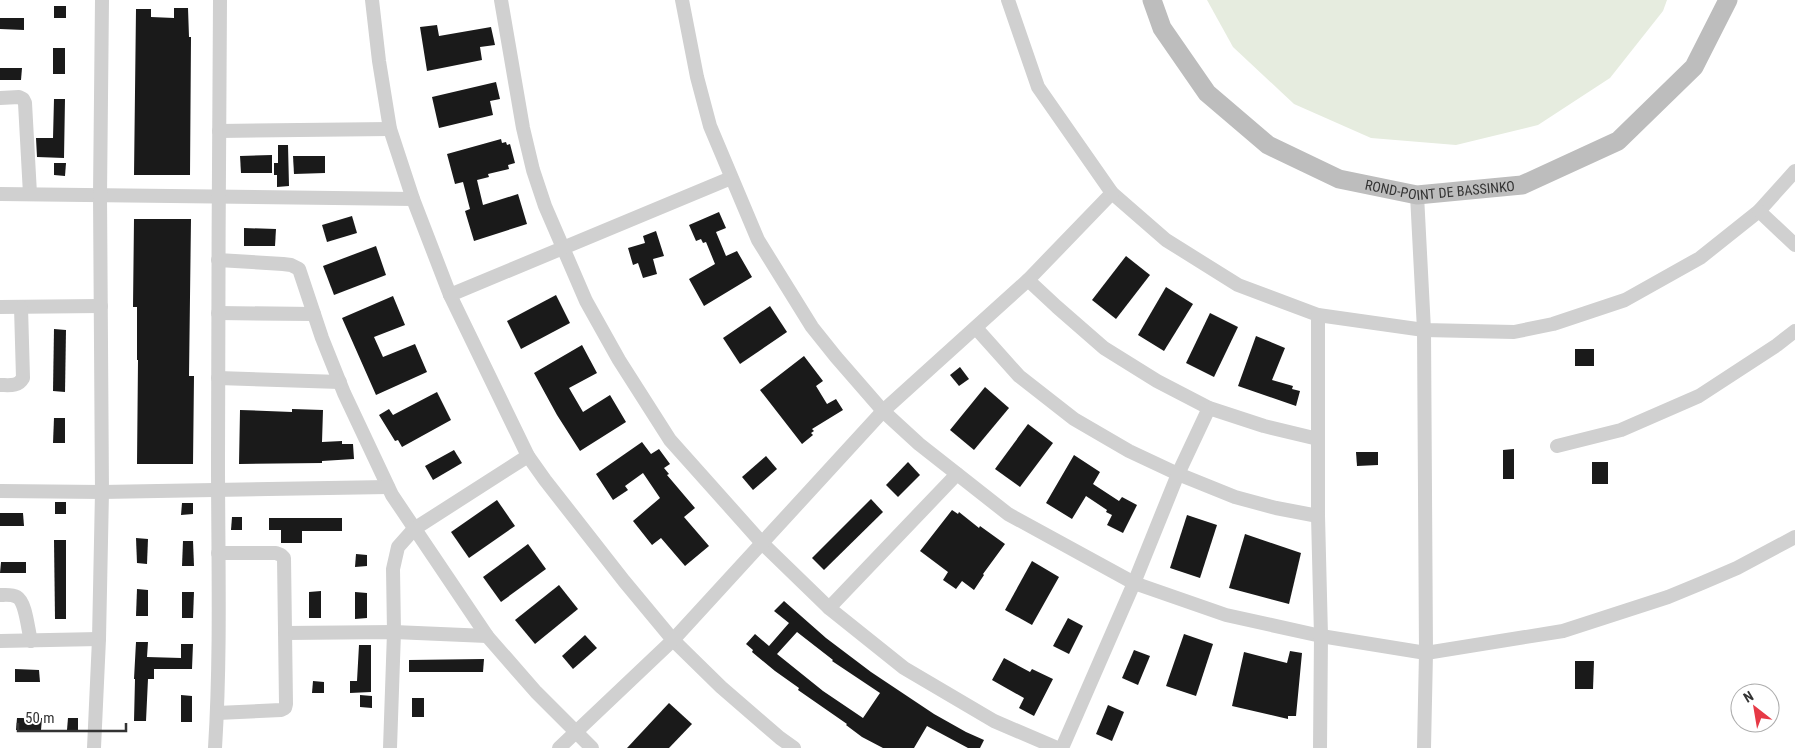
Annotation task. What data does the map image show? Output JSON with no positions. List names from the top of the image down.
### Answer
{
  "streets": {
    "street": ["ROND-POINT DE BASSINKO"]
  },
  "scale_bar": "50 m",
  "north": "top left"
}
